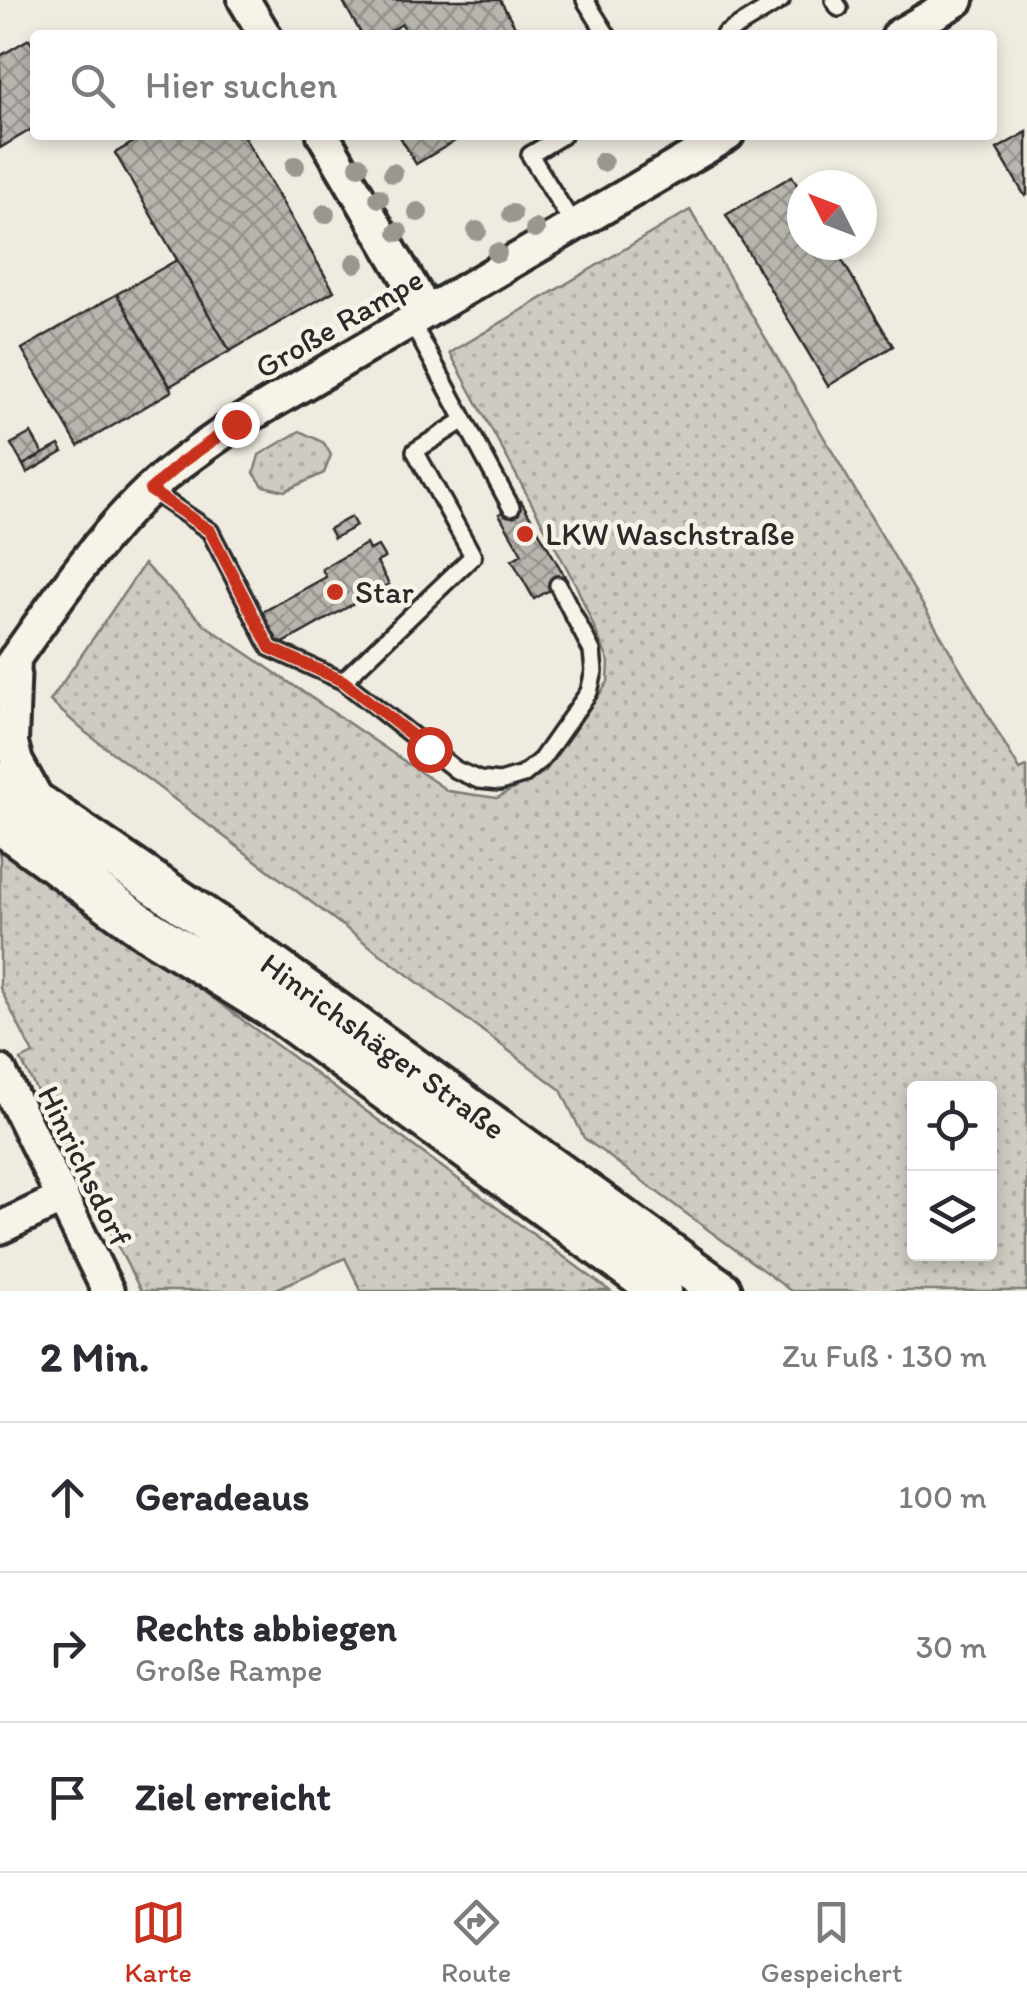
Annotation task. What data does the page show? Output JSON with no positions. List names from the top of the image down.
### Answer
{
  "streets": {
    "main road": ["Hinrichshäger Straße"],
    "street": ["Große Rampe", "Hinrichsdorf"]
  },
  "crossings": [
    ["Große Rampe", "Hinrichshäger Straße"]
  ],
  "places": ["LKW Waschstraße", "Star"],
  "north": "top left",
  "page": {
    "search": "Hier suchen",
    "heading": ["2 Min.", "Zu Fuß · 130 m"],
    "list": [
      ["Geradeaus", "100 m"],
      ["Rechts abbiegen", "Große Rampe", "30 m"],
      "Ziel erreicht"
    ],
    "nav": ["Karte", "Route", "Gespeichert"]
  }
}
